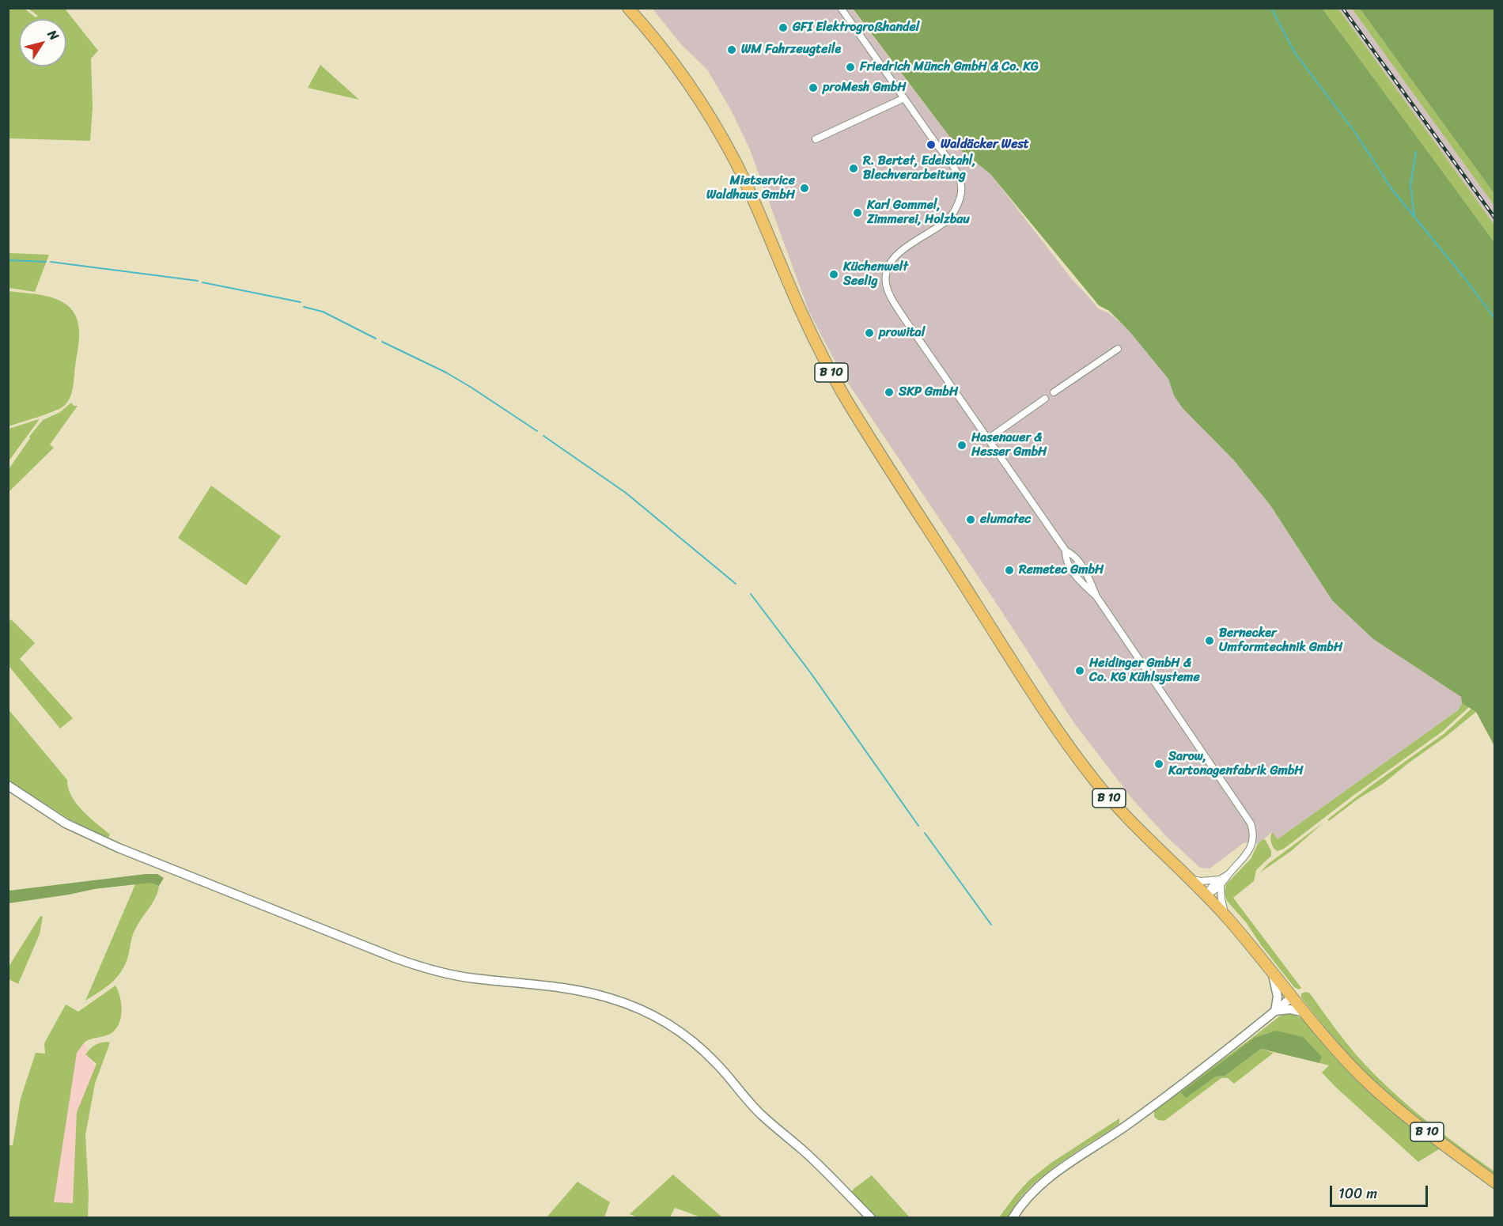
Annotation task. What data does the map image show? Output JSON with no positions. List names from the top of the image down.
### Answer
{
  "streets": {
    "main road": ["B 10"]
  },
  "places": [
    "GFI Elektrogroßhandel",
    "WM Fahrzeugteile",
    "Friedrich Münch GmbH & Co. KG",
    "proMesh GmbH",
    "Waldäcker West",
    "R. Bertet, Edelstahl, Blechverarbeitung",
    "Mietservice Waldhaus GmbH",
    "Karl Gommel, Zimmerei, Holzbau",
    "Küchenwelt Seelig",
    "prowital",
    "SKP GmbH",
    "Hasenauer & Hesser GmbH",
    "elumatec",
    "Remetec GmbH",
    "Bernecker Umformtechnik GmbH",
    "Heidinger GmbH & Co. KG Kühlsysteme",
    "Sarow, Kartonagenfabrik GmbH"
  ],
  "scale_bar": "100 m",
  "north": "top right"
}
